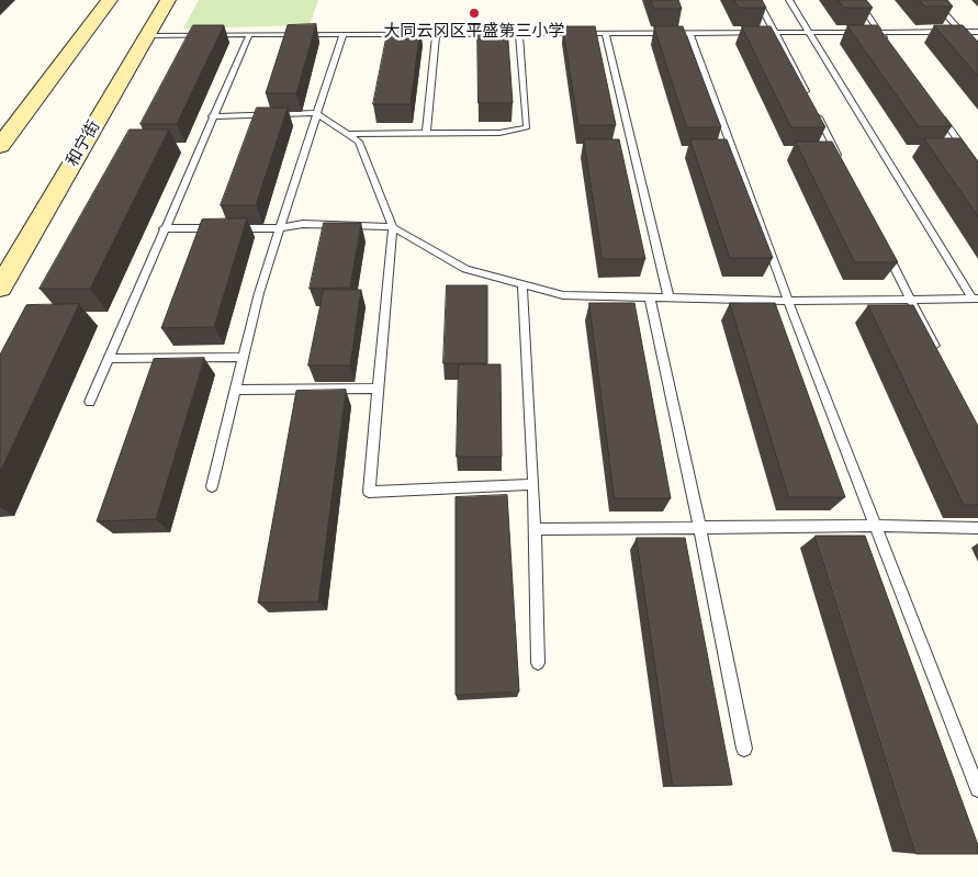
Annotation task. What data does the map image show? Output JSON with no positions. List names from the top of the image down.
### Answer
{
  "streets": {
    "main road": ["和宁街"]
  },
  "places": ["大同云冈区平盛第三小学"]
}
